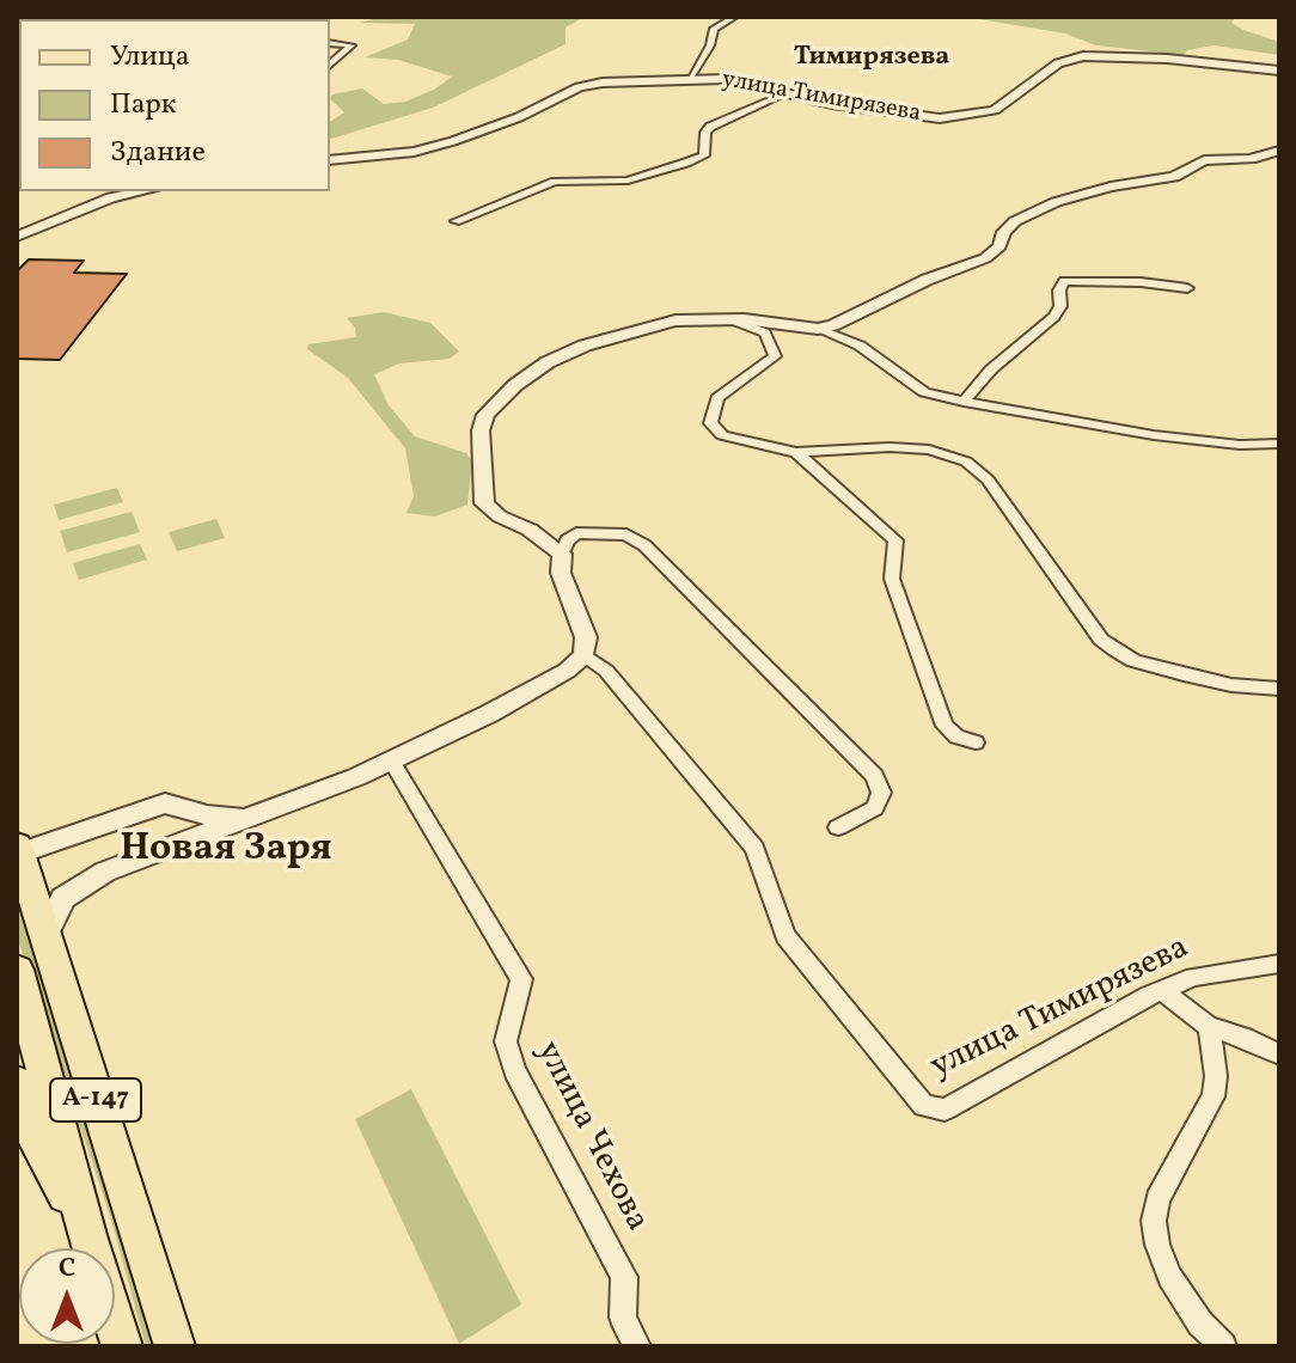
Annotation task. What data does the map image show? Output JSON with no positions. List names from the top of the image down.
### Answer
{
  "streets": {
    "main road": ["А-147"],
    "street": ["улица Тимирязева", "улица Чехова"]
  },
  "districts": ["Тимирязева", "Новая Заря"],
  "legend": ["Улица", "Парк", "Здание"],
  "north": "top"
}
